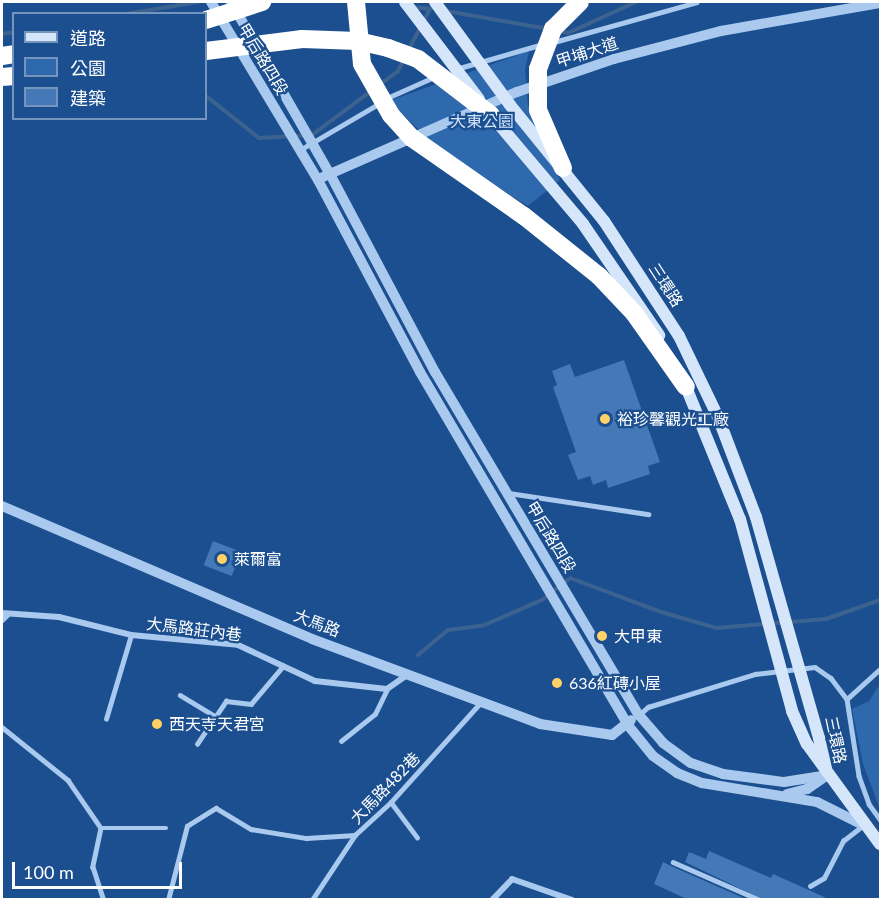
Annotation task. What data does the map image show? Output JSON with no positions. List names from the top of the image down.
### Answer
{
  "streets": {
    "main road": ["三環路"],
    "street": [
      "甲埔大道",
      "甲后路四段",
      "大馬路",
      "大馬路莊內巷"
    ],
    "lane": ["大馬路482巷"]
  },
  "crossings": [
    ["甲埔大道", "甲后路四段"],
    ["甲后路四段", "三環路"],
    ["甲后路四段", "大馬路"],
    ["大馬路", "大馬路482巷"]
  ],
  "parks": ["大東公園"],
  "places": [
    "裕珍馨觀光工廠",
    "萊爾富",
    "大甲東",
    "636紅磚小屋",
    "西天寺天君宮"
  ],
  "legend": ["道路", "公園", "建築"],
  "scale_bar": "100 m"
}
